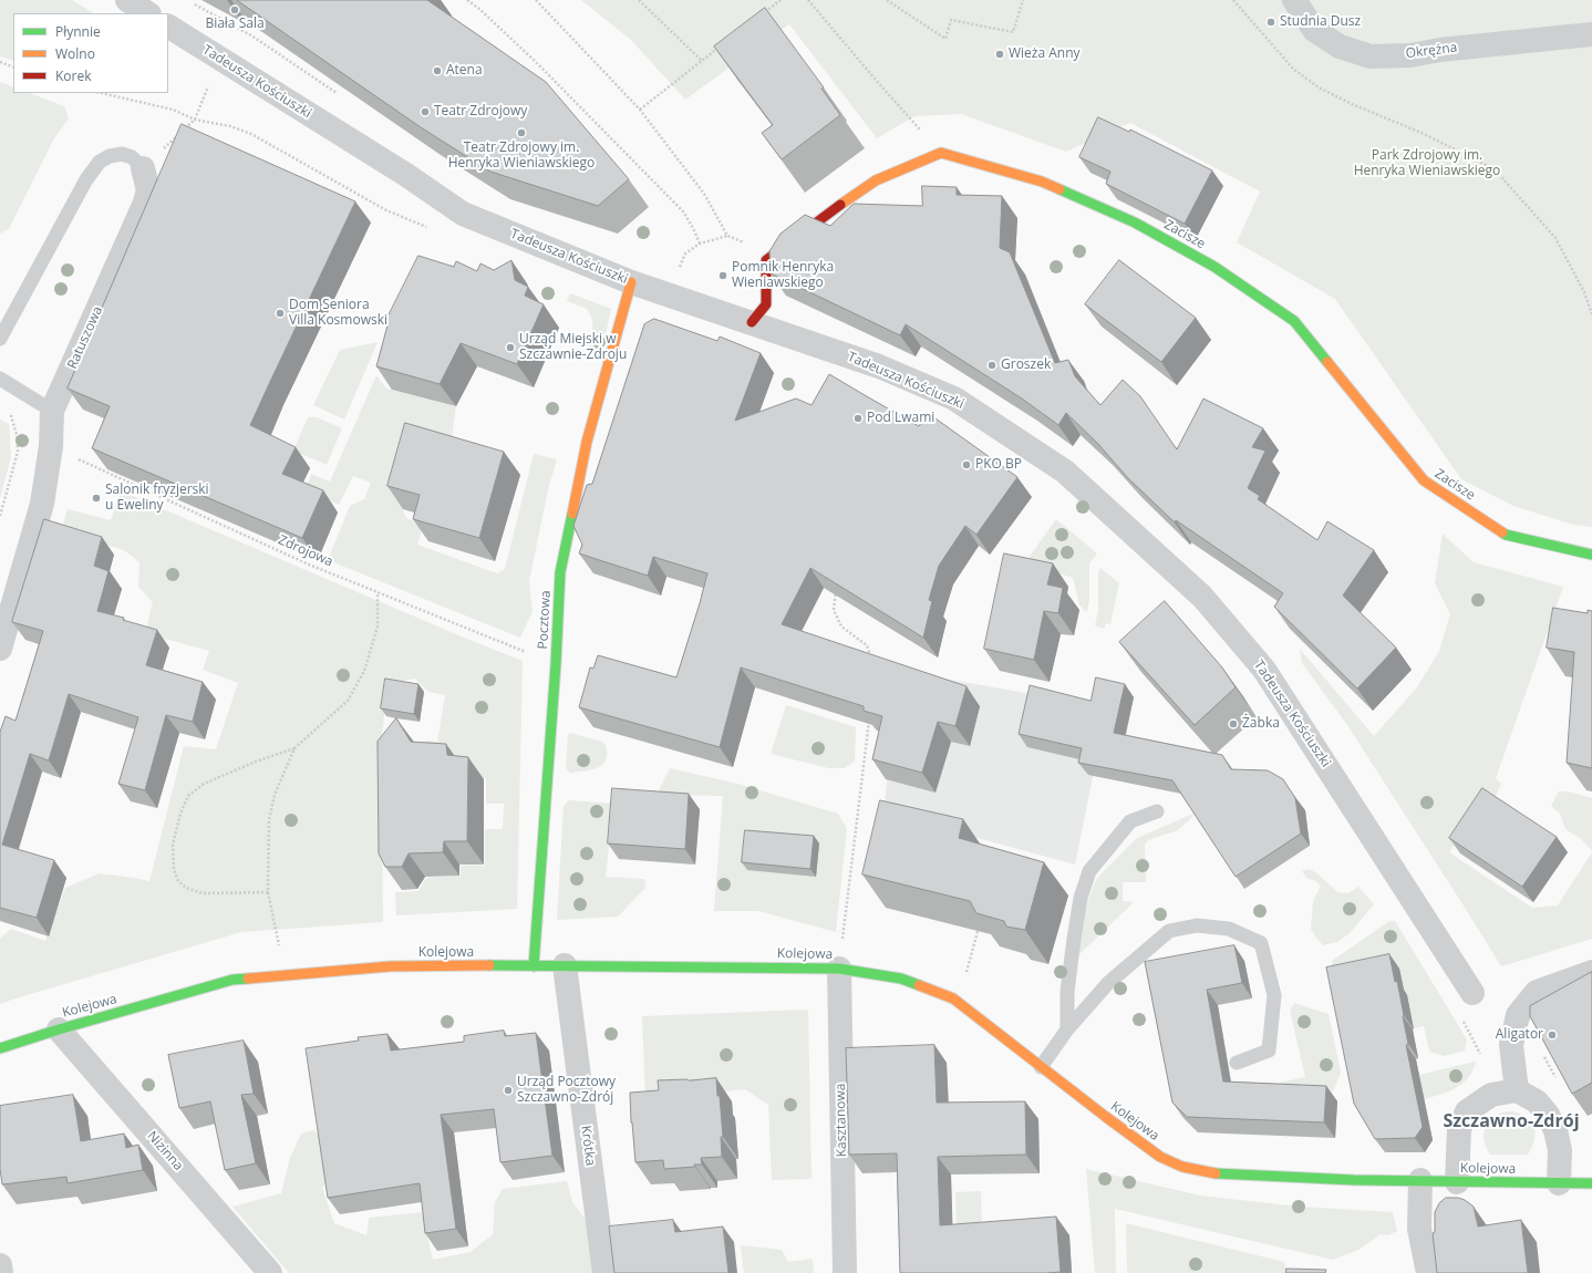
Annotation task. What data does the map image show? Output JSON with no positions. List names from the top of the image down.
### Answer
{
  "streets": {
    "street": [
      "Okrężna",
      "Tadeusza Kościuszki",
      "Zacisze",
      "Ratuszowa",
      "Pocztowa",
      "Kolejowa",
      "Kasztanowa",
      "Krótka",
      "Nizinna"
    ],
    "path": ["Zdrojowa"]
  },
  "crossings": [
    ["Tadeusza Kościuszki", "Pocztowa"],
    ["Ratuszowa", "Zdrojowa"],
    ["Zdrojowa", "Pocztowa"],
    ["Pocztowa", "Kolejowa"],
    ["Kolejowa", "Kasztanowa"],
    ["Kolejowa", "Krótka"],
    ["Kolejowa", "Nizinna"]
  ],
  "districts": ["Szczawno-Zdrój"],
  "parks": ["Park Zdrojowy im. Henryka Wieniawskiego"],
  "places": [
    "Biała Sala",
    "Studnia Dusz",
    "Wieża Anny",
    "Atena",
    "Teatr Zdrojowy",
    "Teatr Zdrojowy im. Henryka Wieniawskiego",
    "Pomnik Henryka Wieniawskiego",
    "Dom Seniora Villa Kosmowski",
    "Urząd Miejski w Szczawnie-Zdroju",
    "Groszek",
    "Pod Lwami",
    "PKO BP",
    "Salonik fryzjerski u Eweliny",
    "Żabka",
    "Aligator",
    "Urząd Pocztowy Szczawno-Zdrój"
  ],
  "legend": ["Płynnie", "Wolno", "Korek"]
}
